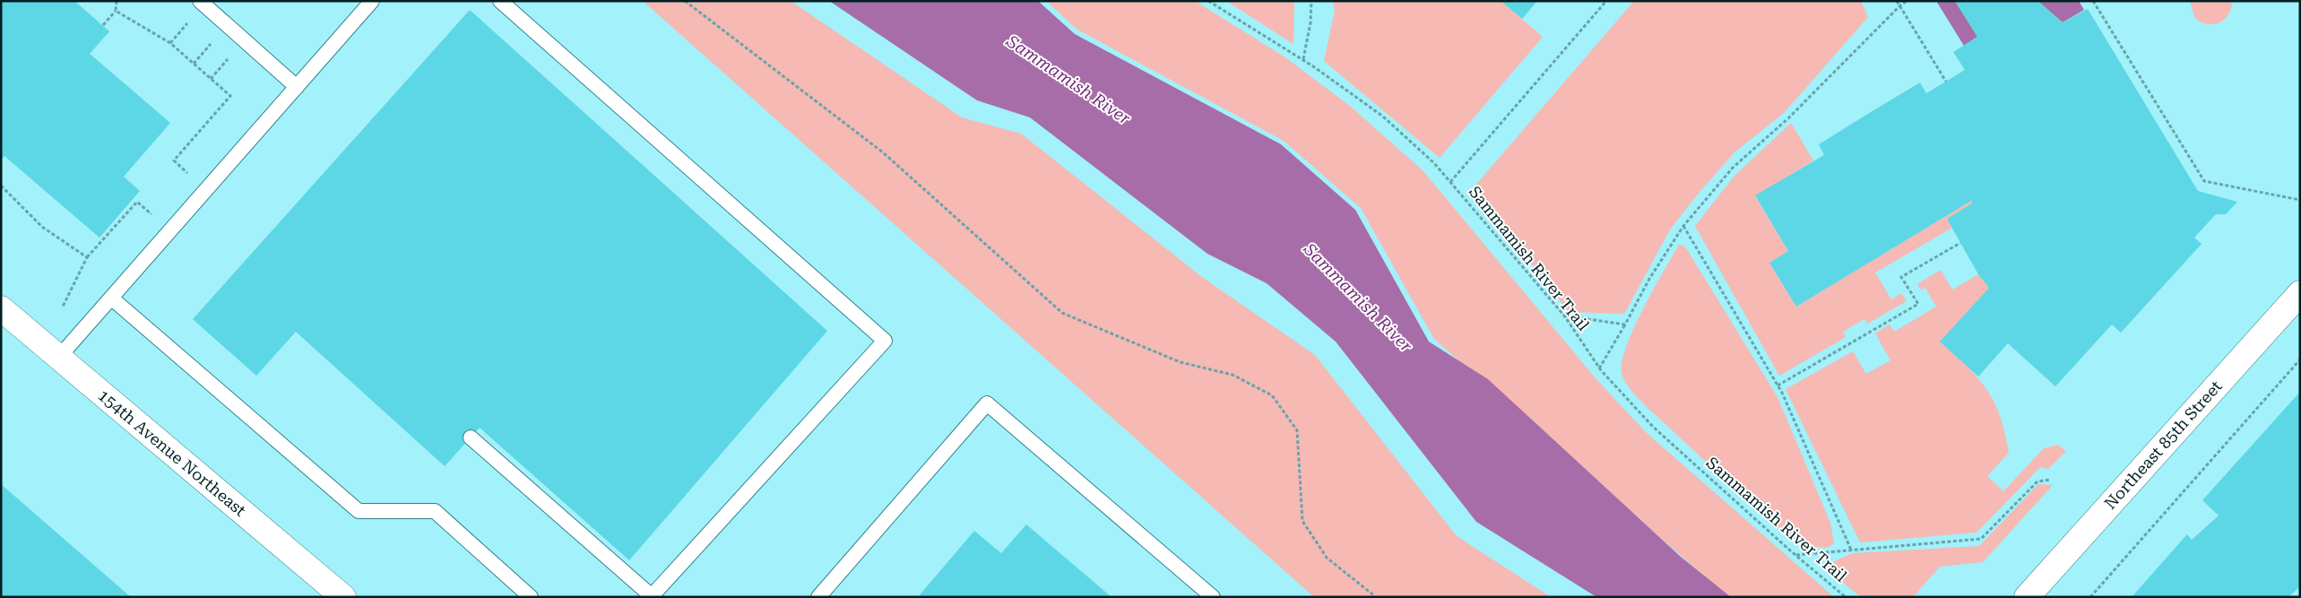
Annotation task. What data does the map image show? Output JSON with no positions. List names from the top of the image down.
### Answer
{
  "streets": {
    "main road": ["Northeast 85th Street", "154th Avenue Northeast"],
    "path": ["Sammamish River Trail"]
  },
  "water": ["Sammamish River"]
}
